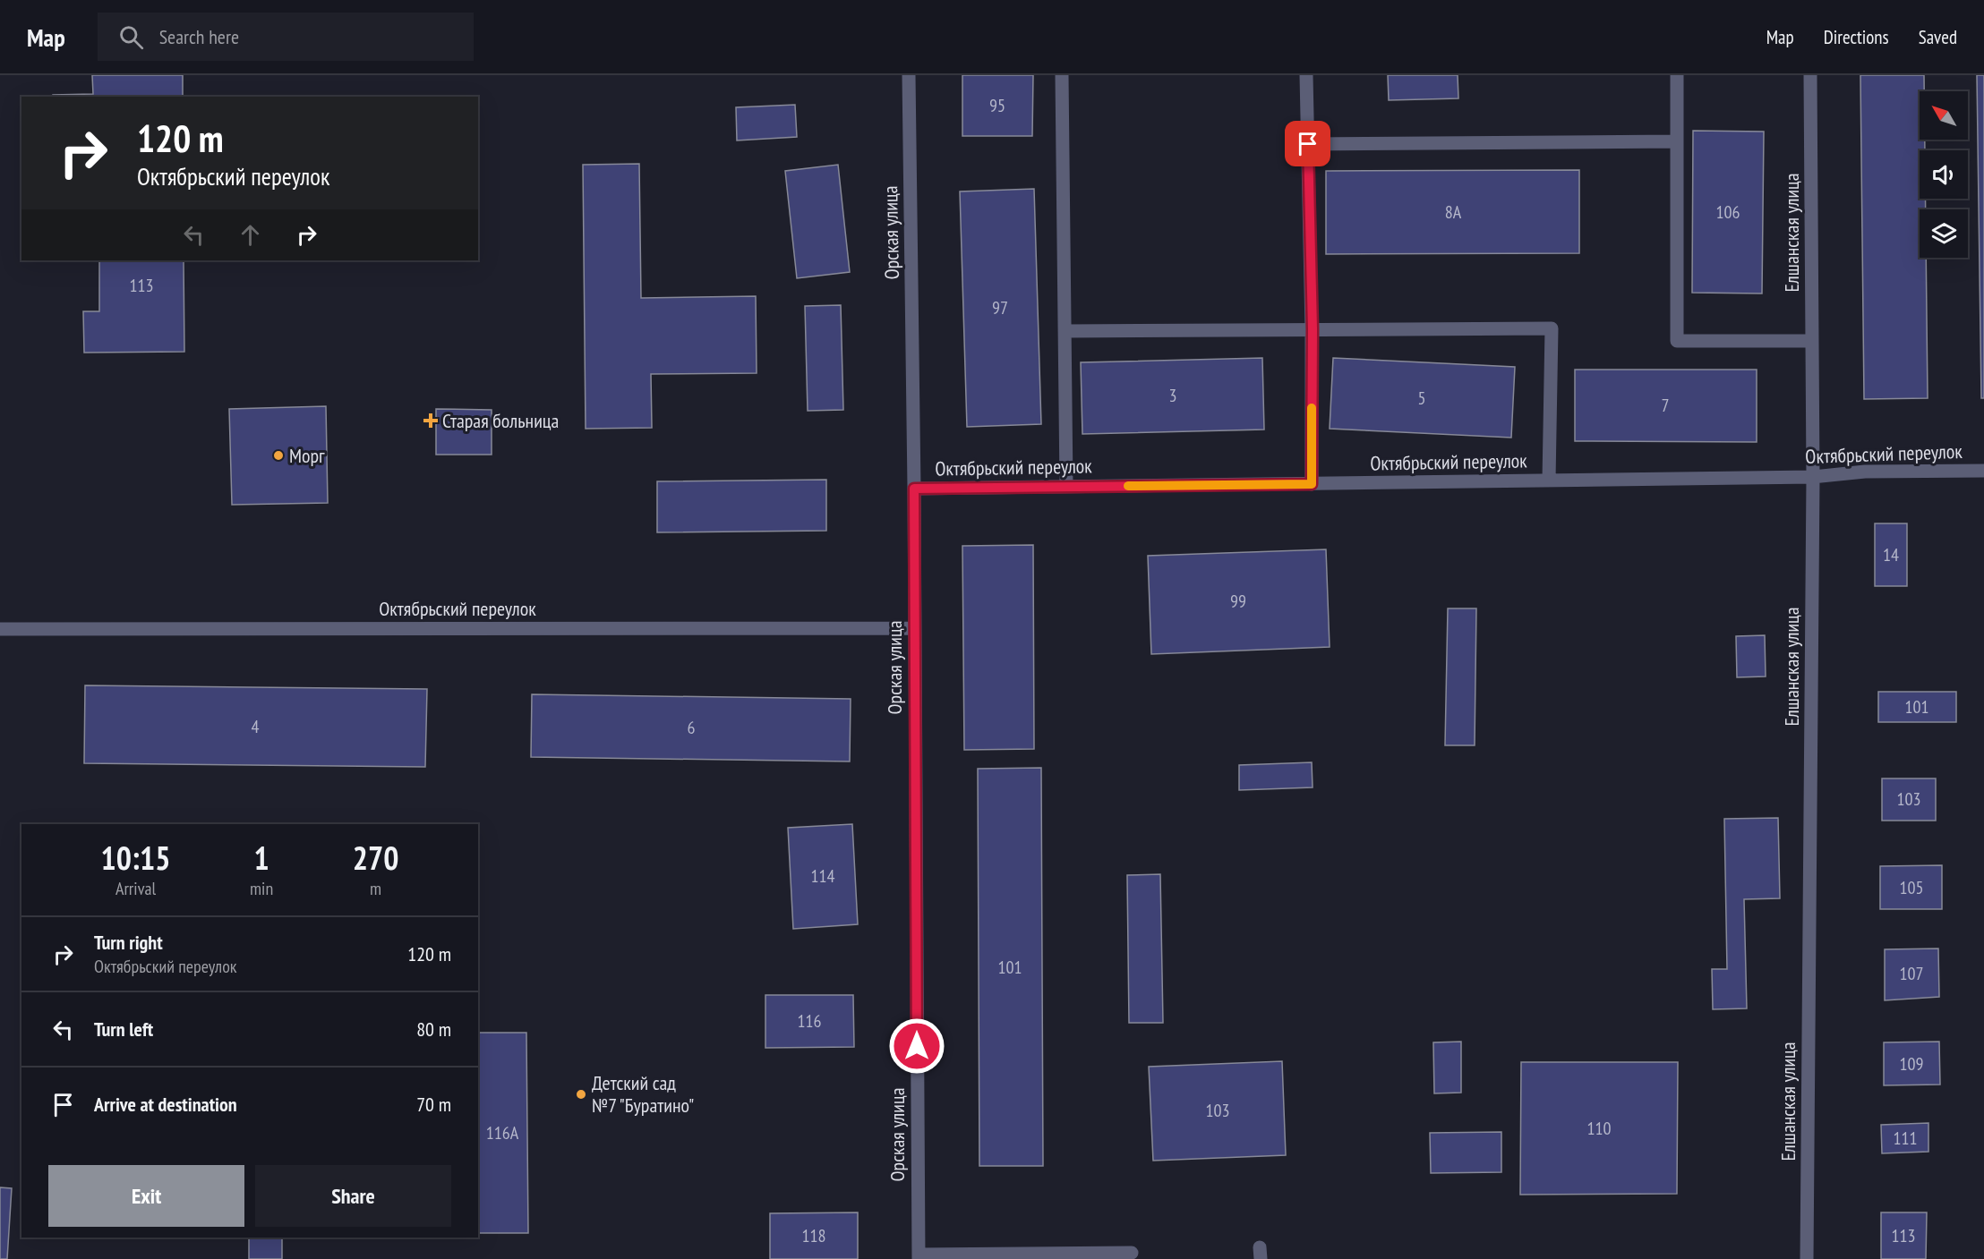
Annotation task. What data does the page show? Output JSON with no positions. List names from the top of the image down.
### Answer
{
  "streets": {
    "street": ["Орская улица", "Елшанская улица", "Октябрьский переулок"]
  },
  "crossings": [
    ["Орская улица", "Октябрьский переулок"],
    ["Елшанская улица", "Октябрьский переулок"]
  ],
  "places": {
    "health": ["Старая больница"],
    "other": ["Морг", "Детский сад №7 \"Буратино\""]
  },
  "house_numbers": [
    "95",
    "8А",
    "106",
    "113",
    "97",
    "3",
    "5",
    "7",
    "14",
    "99",
    "101",
    "4",
    "6",
    "103",
    "114",
    "105",
    "101",
    "107",
    "116",
    "109",
    "103",
    "110",
    "116А",
    "111",
    "118",
    "113"
  ],
  "north": "top left",
  "page": {
    "header": "Map",
    "search": "Search here",
    "nav": ["Map", "Directions", "Saved"],
    "turn": ["120 m", "Октябрьский переулок"],
    "eta": [
      "10:15",
      "Arrival",
      "1",
      "min",
      "270",
      "m"
    ],
    "list": [
      {
        "name": "Turn right",
        "note": "Октябрьский переулок",
        "value": "120 m"
      },
      {
        "name": "Turn left",
        "value": "80 m"
      },
      {
        "name": "Arrive at destination",
        "value": "70 m"
      }
    ],
    "buttons": ["Exit", "Share"]
  }
}
